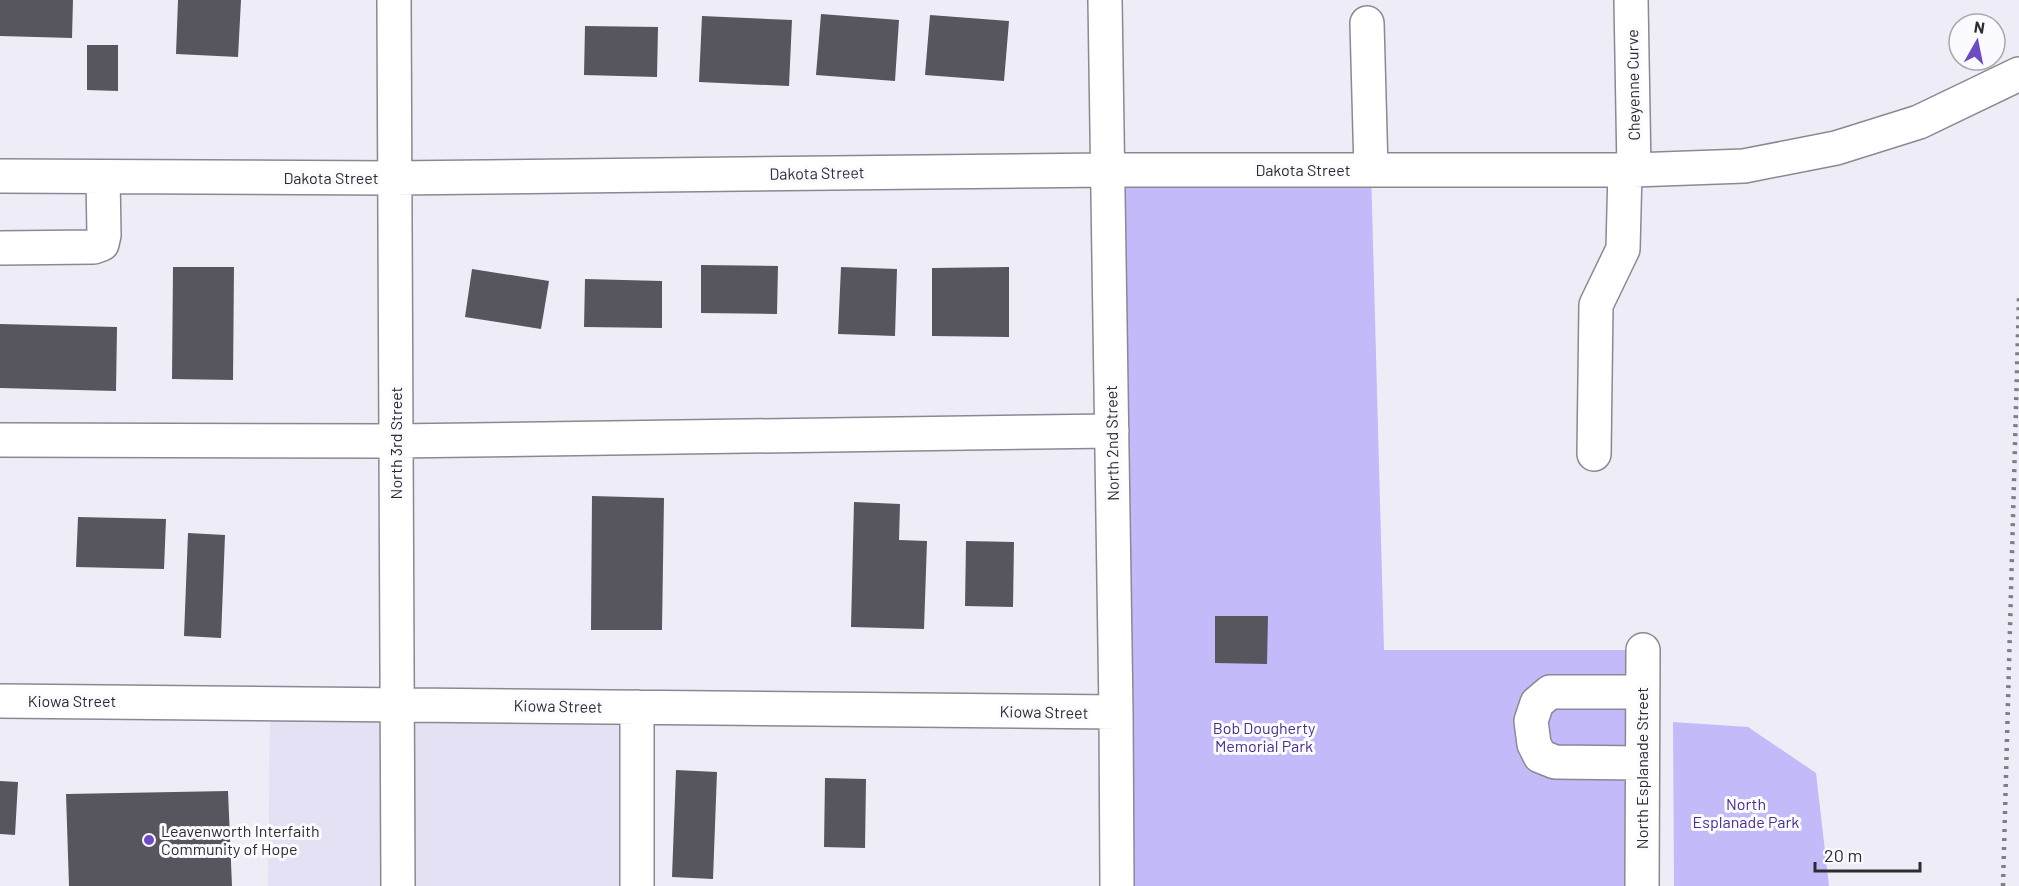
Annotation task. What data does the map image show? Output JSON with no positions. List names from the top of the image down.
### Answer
{
  "streets": {
    "street": [
      "Cheyenne Curve",
      "Dakota Street",
      "North 3rd Street",
      "North 2nd Street",
      "Kiowa Street",
      "North Esplanade Street"
    ]
  },
  "crossings": [
    ["Cheyenne Curve", "Dakota Street"],
    ["Dakota Street", "North 3rd Street"],
    ["Dakota Street", "North 2nd Street"],
    ["North 3rd Street", "Kiowa Street"],
    ["North 2nd Street", "Kiowa Street"]
  ],
  "parks": ["Bob Dougherty Memorial Park", "North Esplanade Park"],
  "places": ["Leavenworth Interfaith Community of Hope"],
  "scale_bar": "20 m",
  "north": "top"
}
